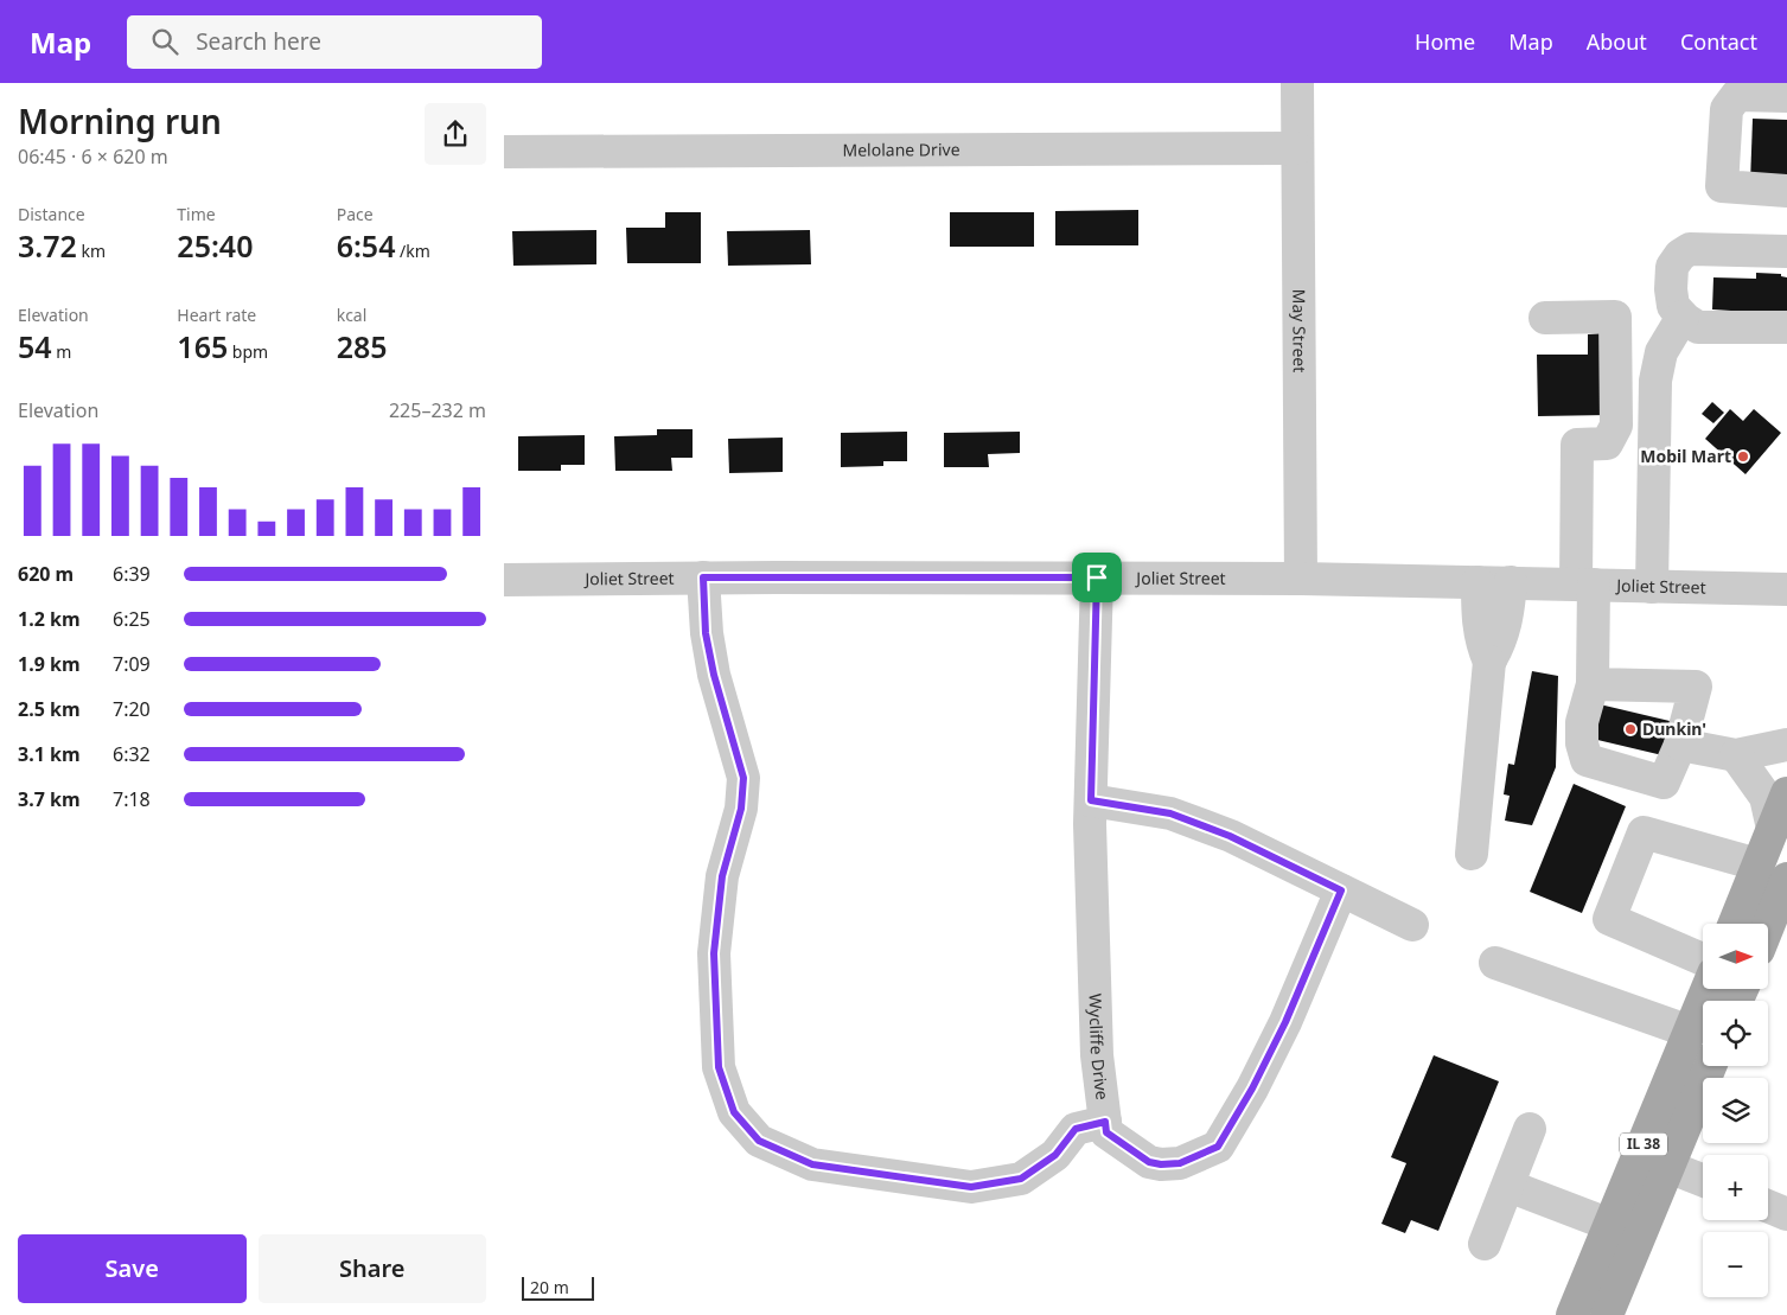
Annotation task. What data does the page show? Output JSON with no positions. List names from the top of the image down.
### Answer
{
  "streets": {
    "main road": ["IL 38"],
    "street": [
      "Melolane Drive",
      "May Street",
      "Joliet Street",
      "Wycliffe Drive"
    ]
  },
  "crossings": [
    ["Melolane Drive", "May Street"],
    ["May Street", "Joliet Street"],
    ["Joliet Street", "Wycliffe Drive"]
  ],
  "places": ["Mobil Mart", "Dunkin'"],
  "scale_bar": "20 m",
  "north": "right",
  "page": {
    "header": "Map",
    "search": "Search here",
    "nav": [
      "Home",
      "Map",
      "About",
      "Contact"
    ],
    "heading": ["Morning run", "06:45 · 6 × 620 m"],
    "stats": [
      ["Distance", "3.72 km"],
      ["Time", "25:40"],
      ["Pace", "6:54 /km"],
      ["Elevation", "54 m"],
      ["Heart rate", "165 bpm"],
      ["kcal", "285"]
    ],
    "chart": ["Elevation", "225–232 m"],
    "list": [
      {
        "name": "620 m",
        "note": "6:39"
      },
      {
        "name": "1.2 km",
        "note": "6:25"
      },
      {
        "name": "1.9 km",
        "note": "7:09"
      },
      {
        "name": "2.5 km",
        "note": "7:20"
      },
      {
        "name": "3.1 km",
        "note": "6:32"
      },
      {
        "name": "3.7 km",
        "note": "7:18"
      }
    ],
    "map_buttons": ["+", "−"],
    "buttons": ["Save", "Share"],
    "scale": "20 m"
  }
}
